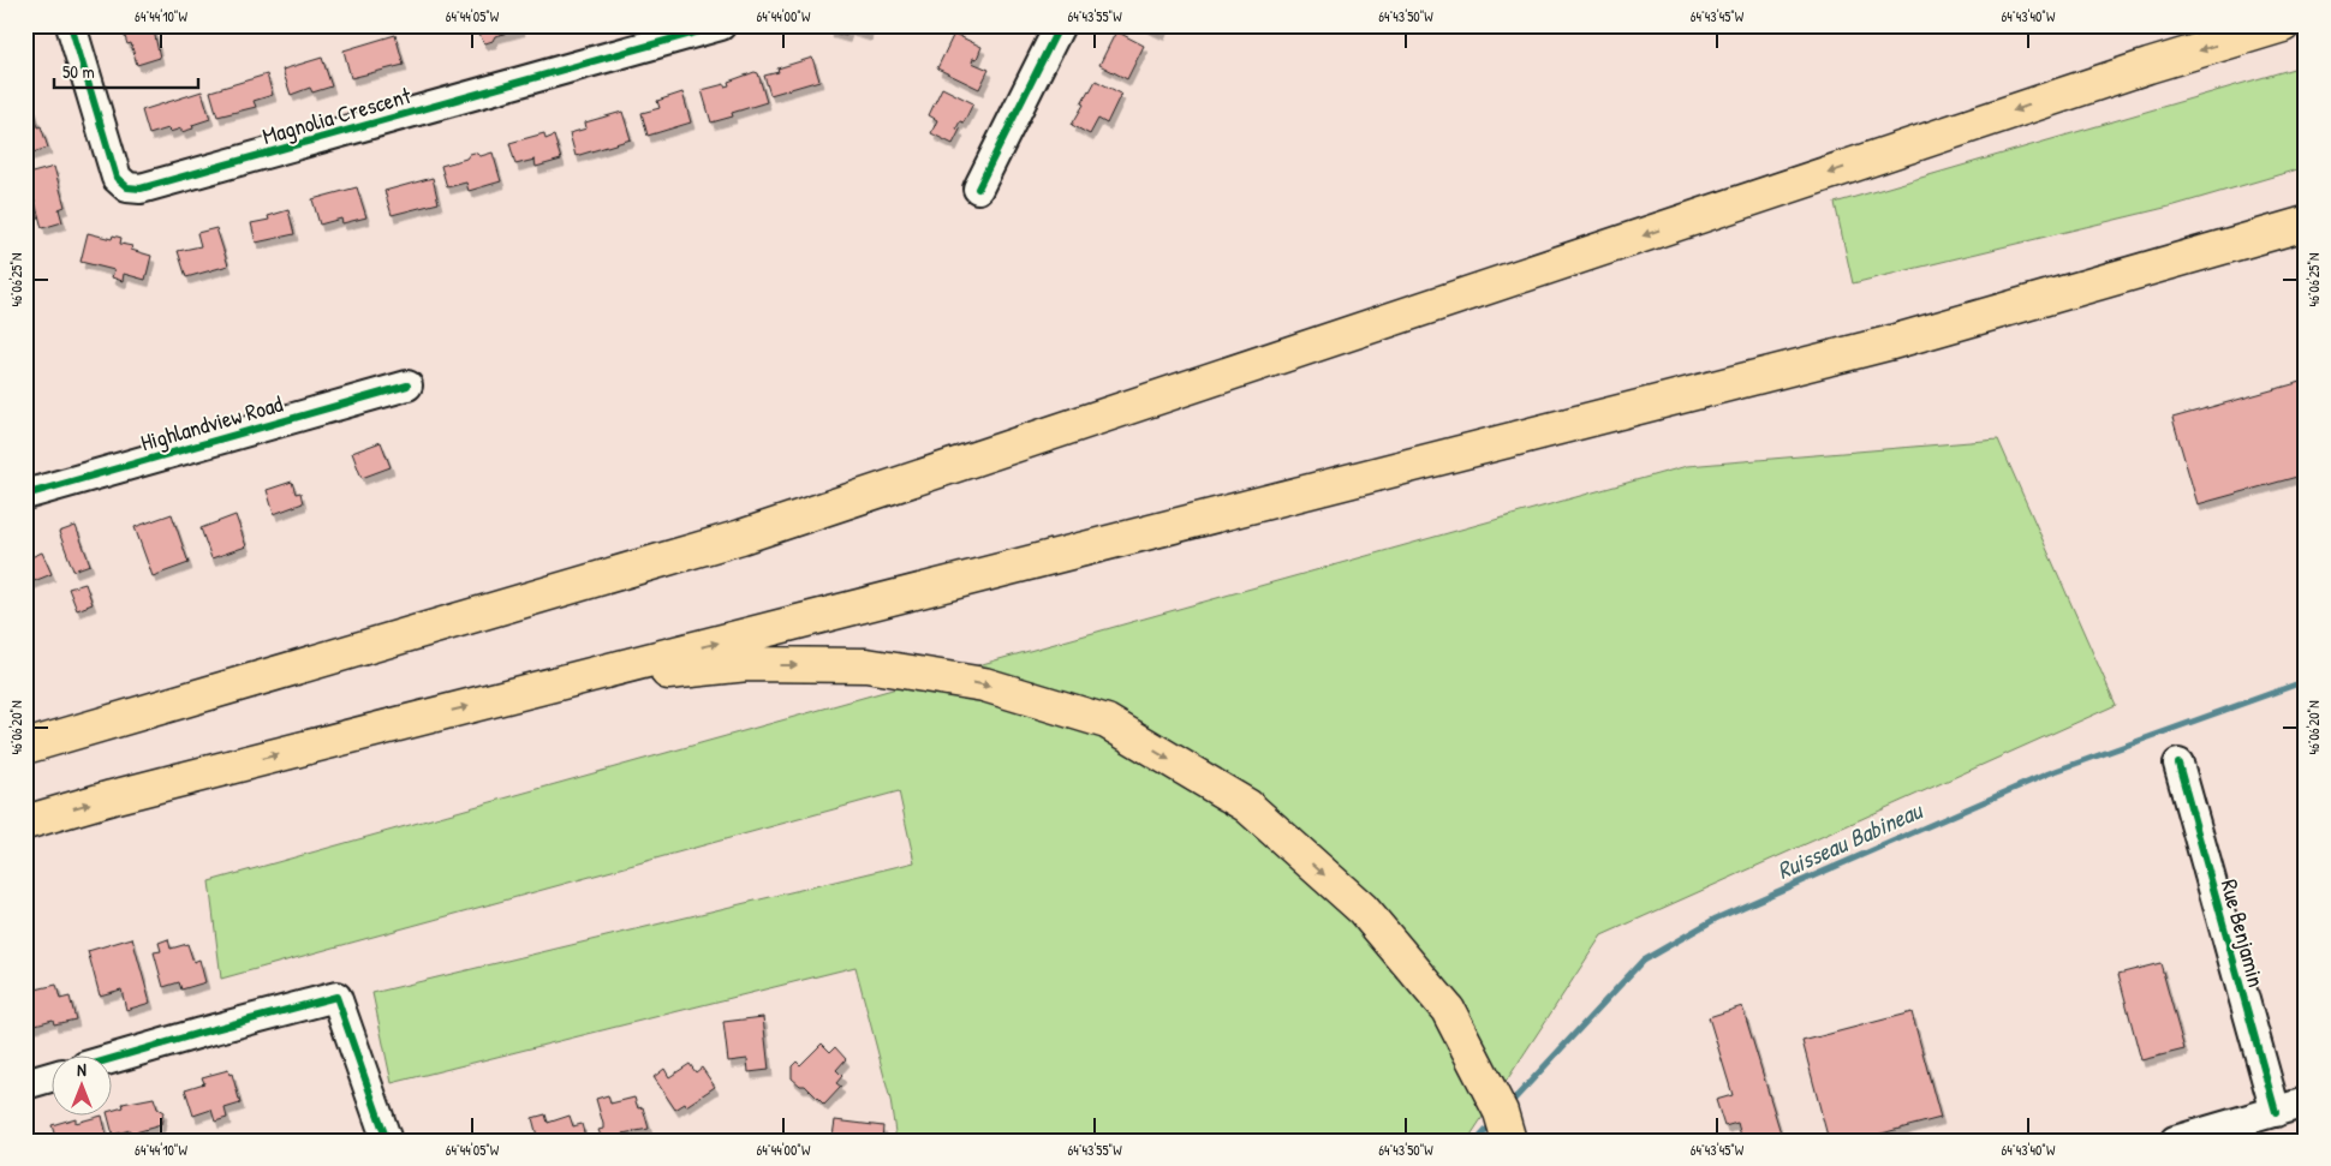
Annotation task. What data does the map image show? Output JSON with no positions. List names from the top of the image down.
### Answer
{
  "streets": {
    "street": ["Magnolia Crescent", "Highlandview Road", "Rue Benjamin"]
  },
  "water": ["Ruisseau Babineau"],
  "scale_bar": "50 m",
  "north": "top",
  "coordinates": [
    "64°44'10\"W",
    "64°44'05\"W",
    "64°44'00\"W",
    "64°43'55\"W",
    "64°43'50\"W",
    "64°43'45\"W",
    "64°43'40\"W",
    "46°06'25\"N",
    "46°06'20\"N"
  ]
}
